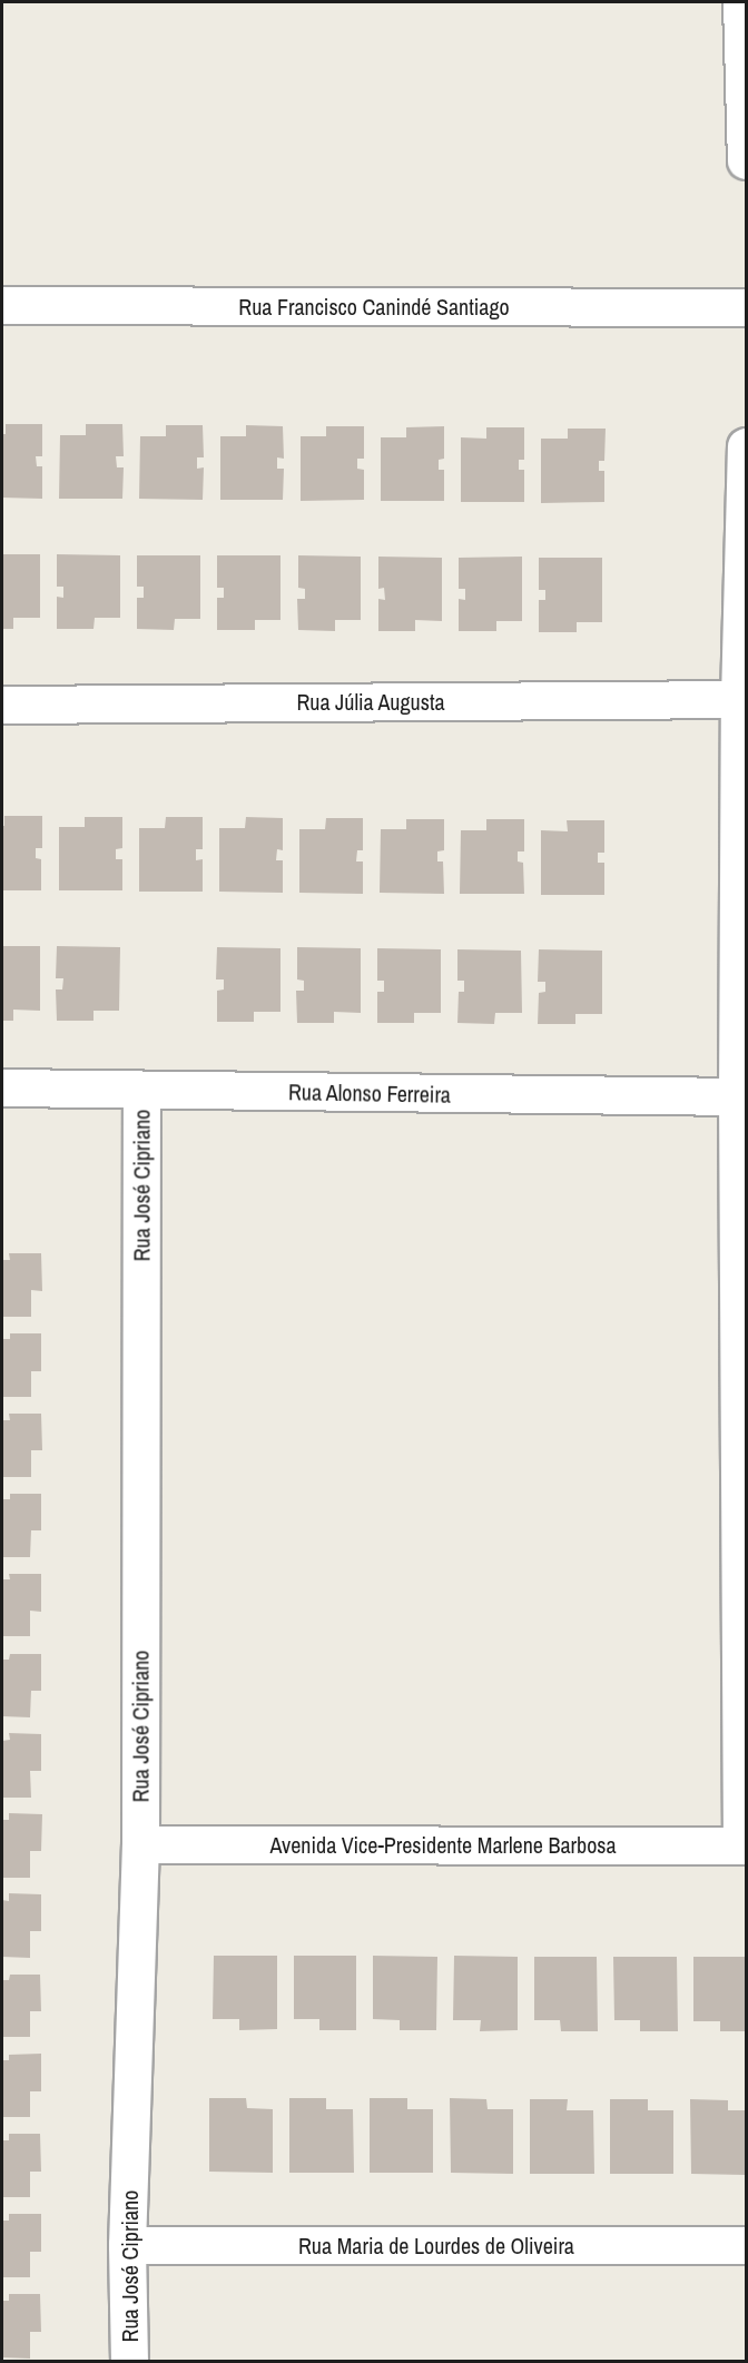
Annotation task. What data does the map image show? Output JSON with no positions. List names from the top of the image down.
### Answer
{
  "streets": {
    "street": [
      "Rua Francisco Canindé Santiago",
      "Rua Júlia Augusta",
      "Rua Alonso Ferreira",
      "Rua José Cipriano",
      "Avenida Vice-Presidente Marlene Barbosa",
      "Rua Maria de Lourdes de Oliveira"
    ]
  },
  "crossings": [
    ["Rua Alonso Ferreira", "Rua José Cipriano"],
    ["Rua José Cipriano", "Avenida Vice-Presidente Marlene Barbosa"],
    ["Rua José Cipriano", "Rua Maria de Lourdes de Oliveira"]
  ]
}
